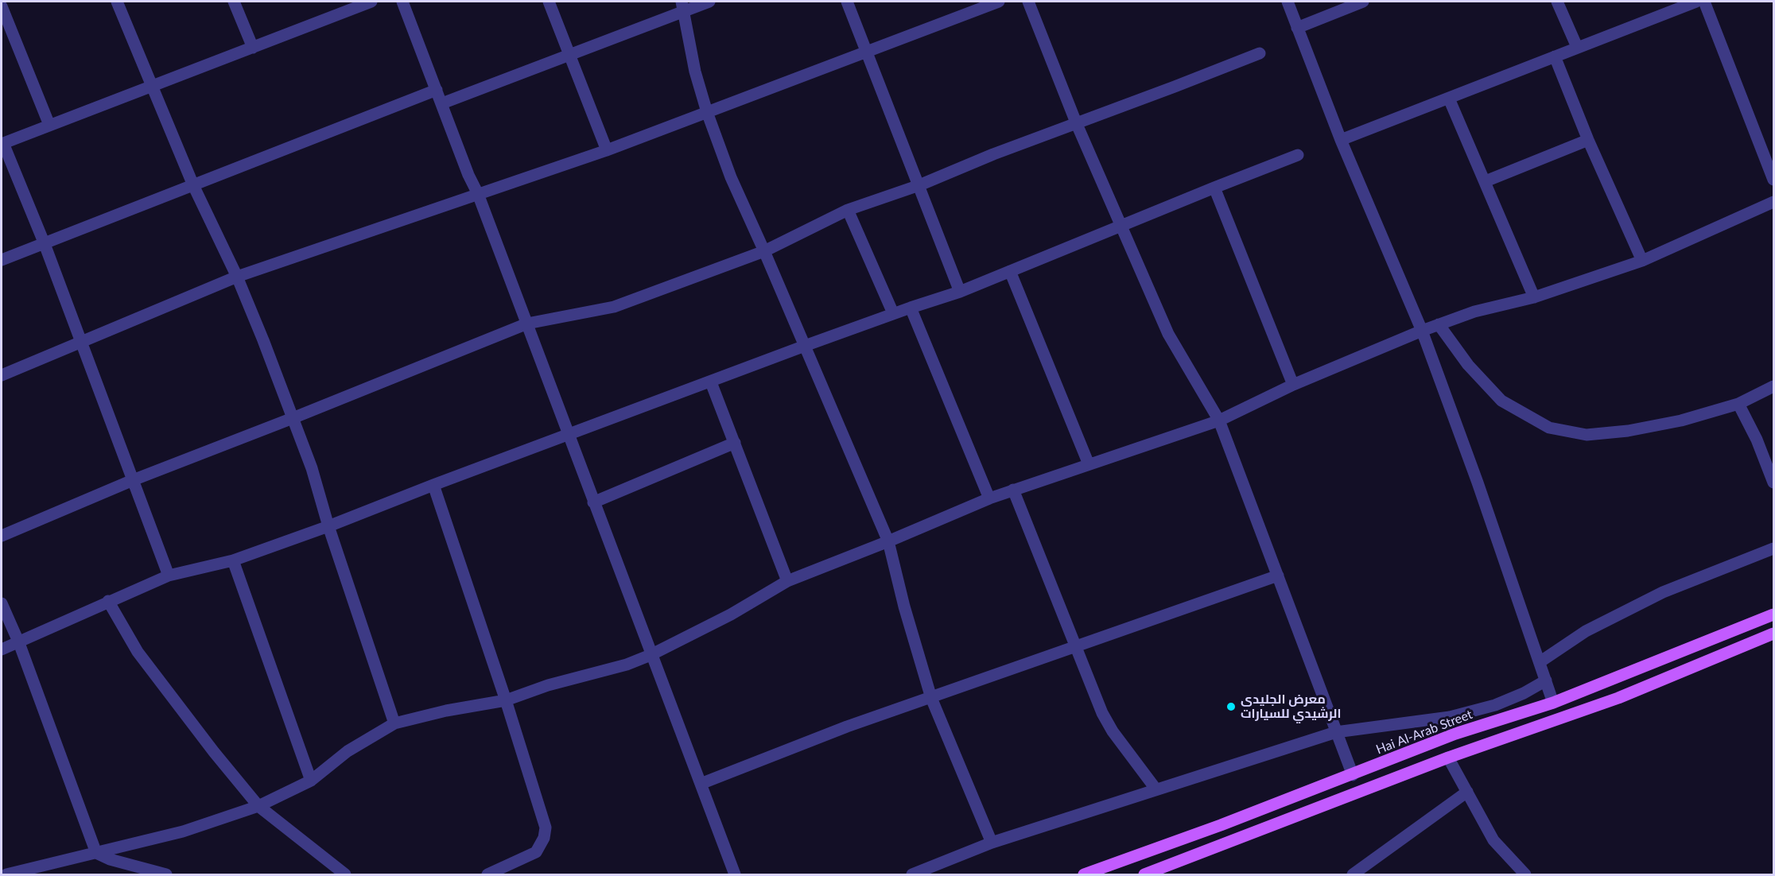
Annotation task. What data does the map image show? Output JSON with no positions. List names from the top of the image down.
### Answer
{
  "streets": {
    "main road": ["Hai Al-Arab Street"]
  },
  "places": ["معرض الجليدي الرشيدي للسيارات"]
}
